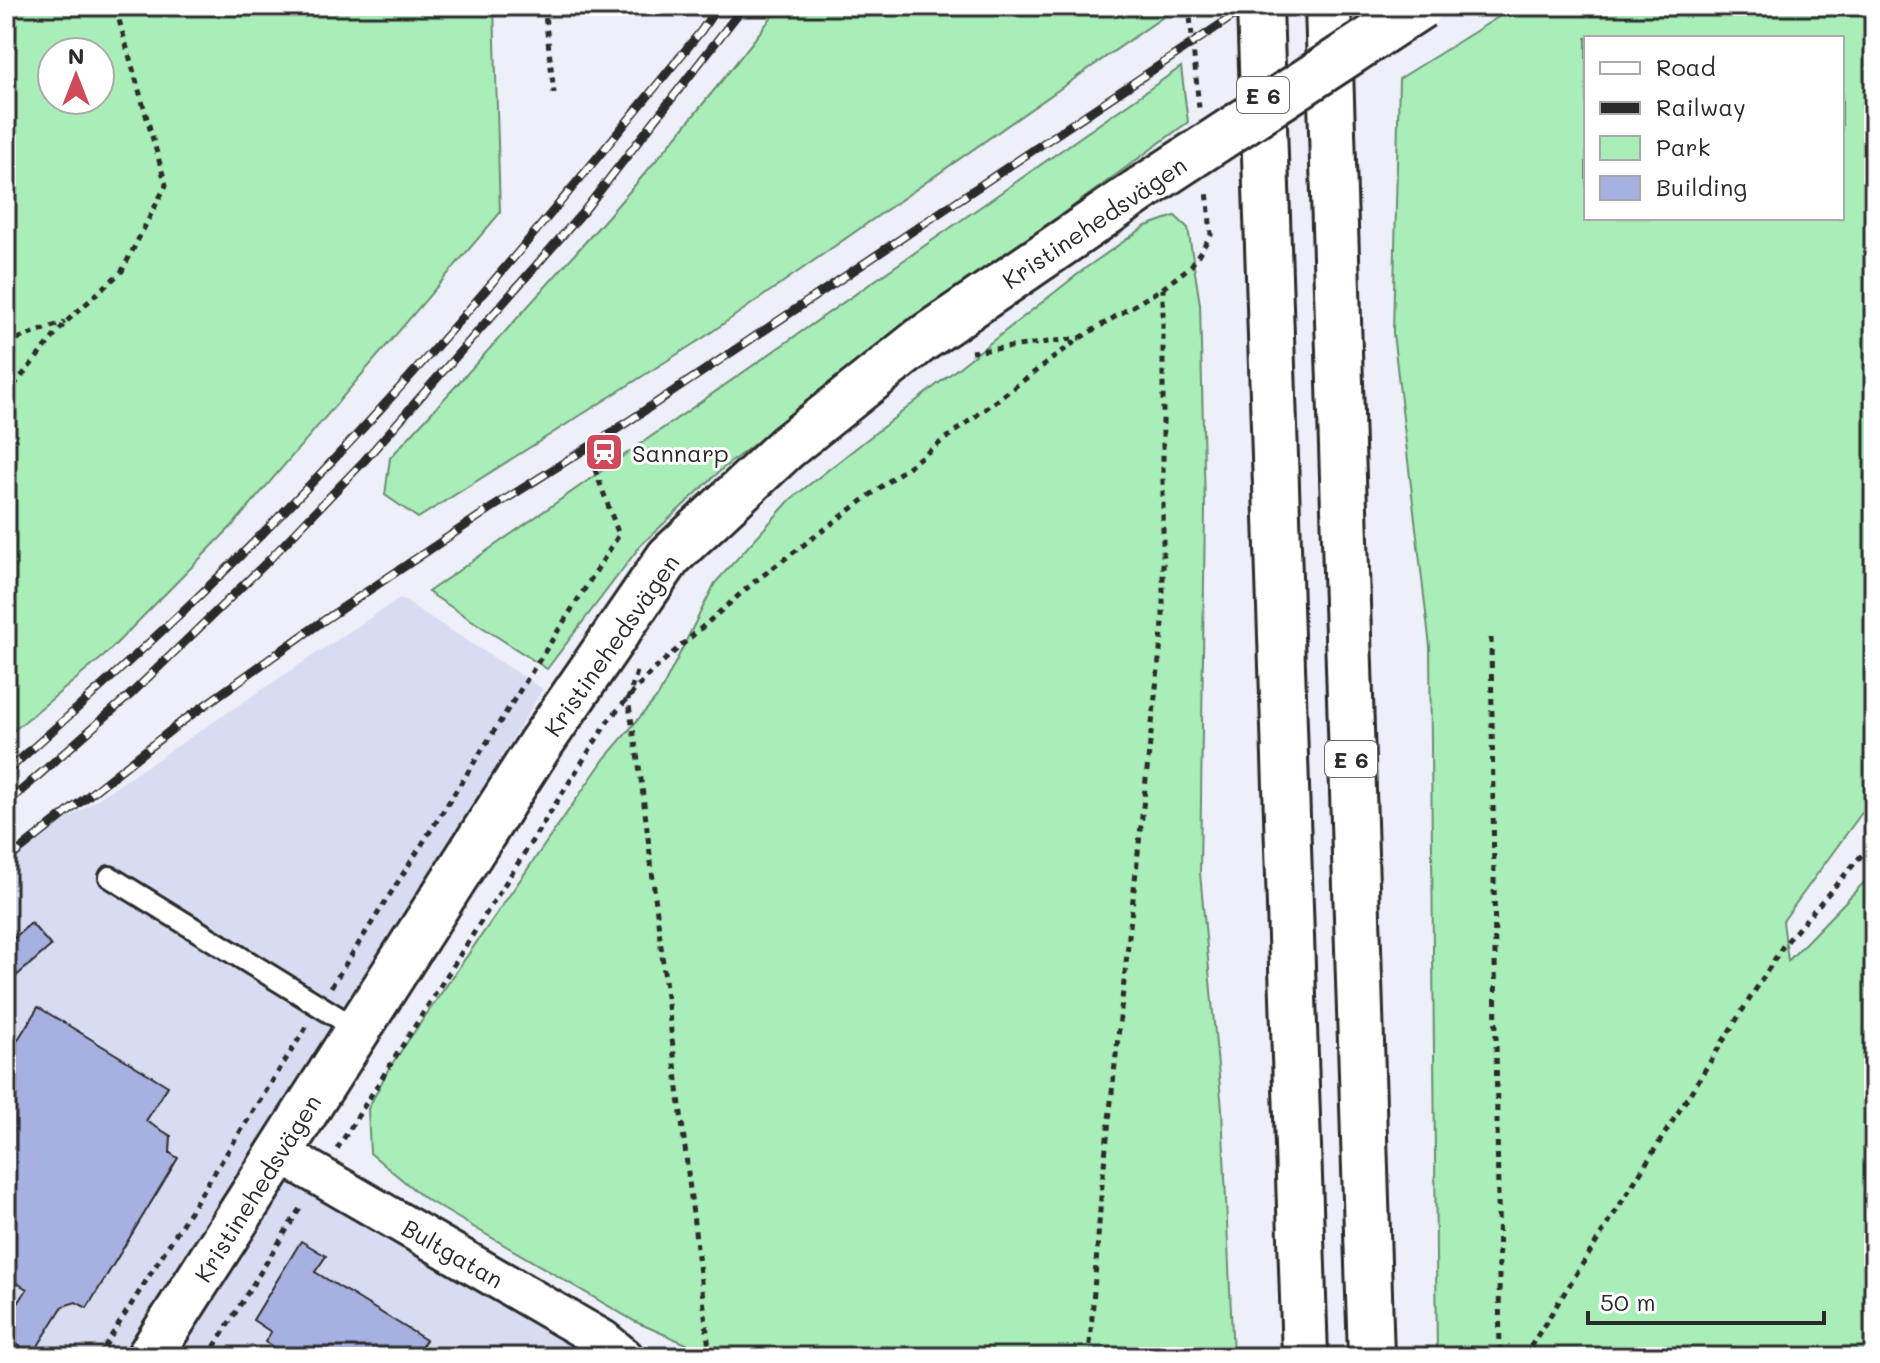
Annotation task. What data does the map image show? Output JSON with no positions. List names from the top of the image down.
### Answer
{
  "streets": {
    "main road": ["E 6", "Kristinehedsvägen"],
    "street": ["Bultgatan"]
  },
  "crossings": [
    ["Kristinehedsvägen", "Bultgatan"]
  ],
  "places": {
    "station": ["Sannarp"]
  },
  "legend": [
    "Road",
    "Railway",
    "Park",
    "Building"
  ],
  "scale_bar": "50 m",
  "north": "top"
}
